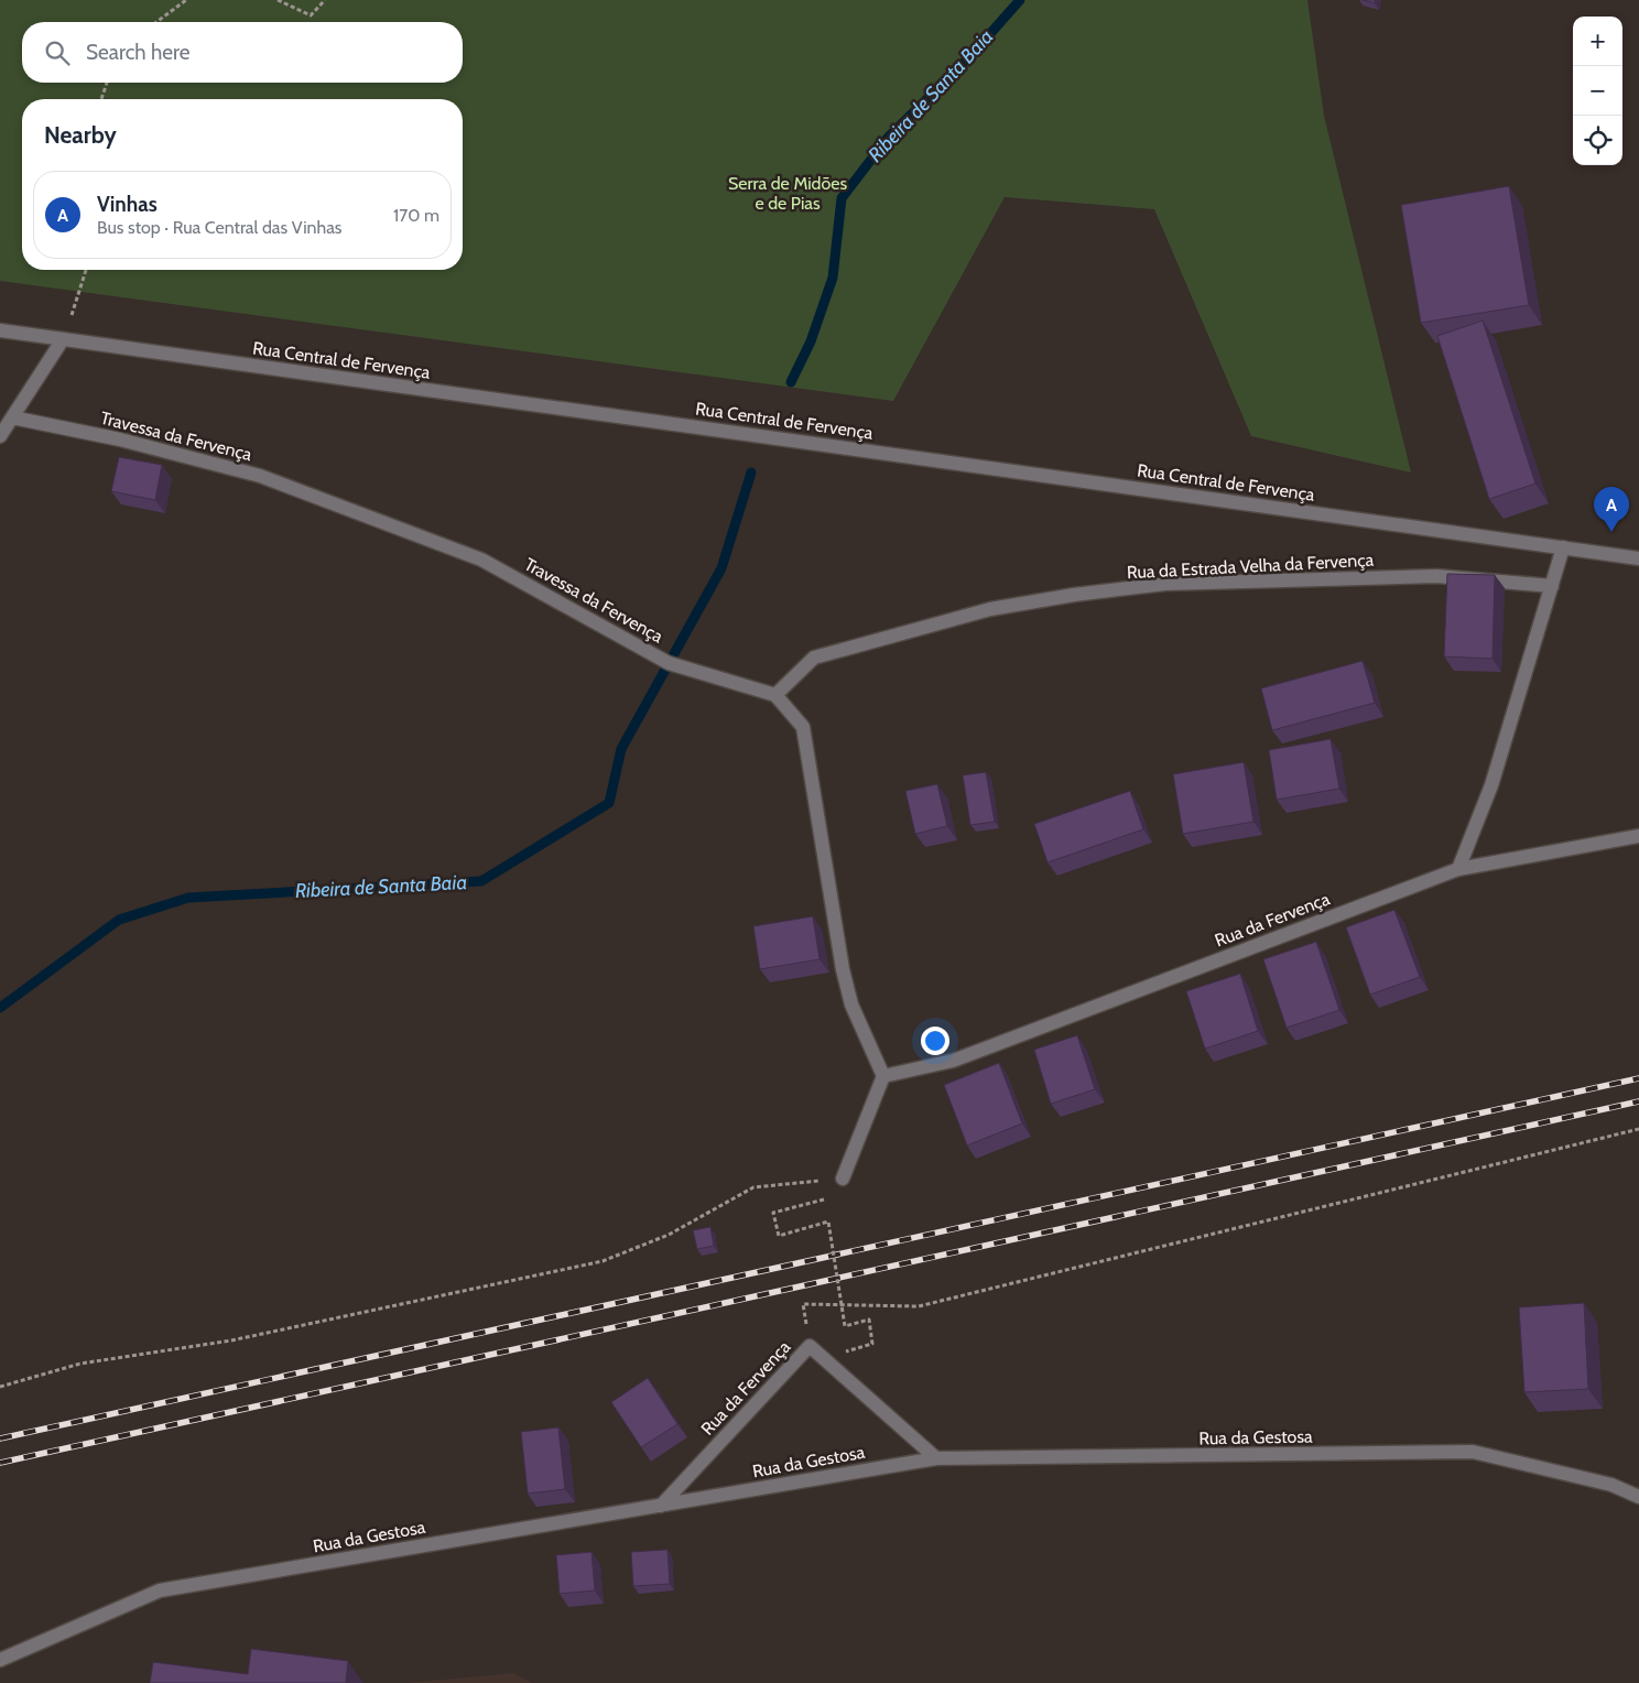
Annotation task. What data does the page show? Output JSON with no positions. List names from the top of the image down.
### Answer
{
  "streets": {
    "street": [
      "Rua Central de Fervença",
      "Travessa da Fervença",
      "Rua da Estrada Velha da Fervença",
      "Rua da Fervença",
      "Rua da Gestosa"
    ]
  },
  "crossings": [
    ["Travessa da Fervença", "Rua da Estrada Velha da Fervença"],
    ["Rua da Fervença", "Rua da Gestosa"]
  ],
  "water": ["Ribeira de Santa Baia"],
  "parks": ["Serra de Midões e de Pias"],
  "page": {
    "map_buttons": ["+", "−"],
    "search": "Search here",
    "heading": "Nearby",
    "list": [
      {
        "mark": "A",
        "name": "Vinhas",
        "note": "Bus stop · Rua Central das Vinhas",
        "value": "170 m"
      }
    ],
    "pins": "A"
  }
}
